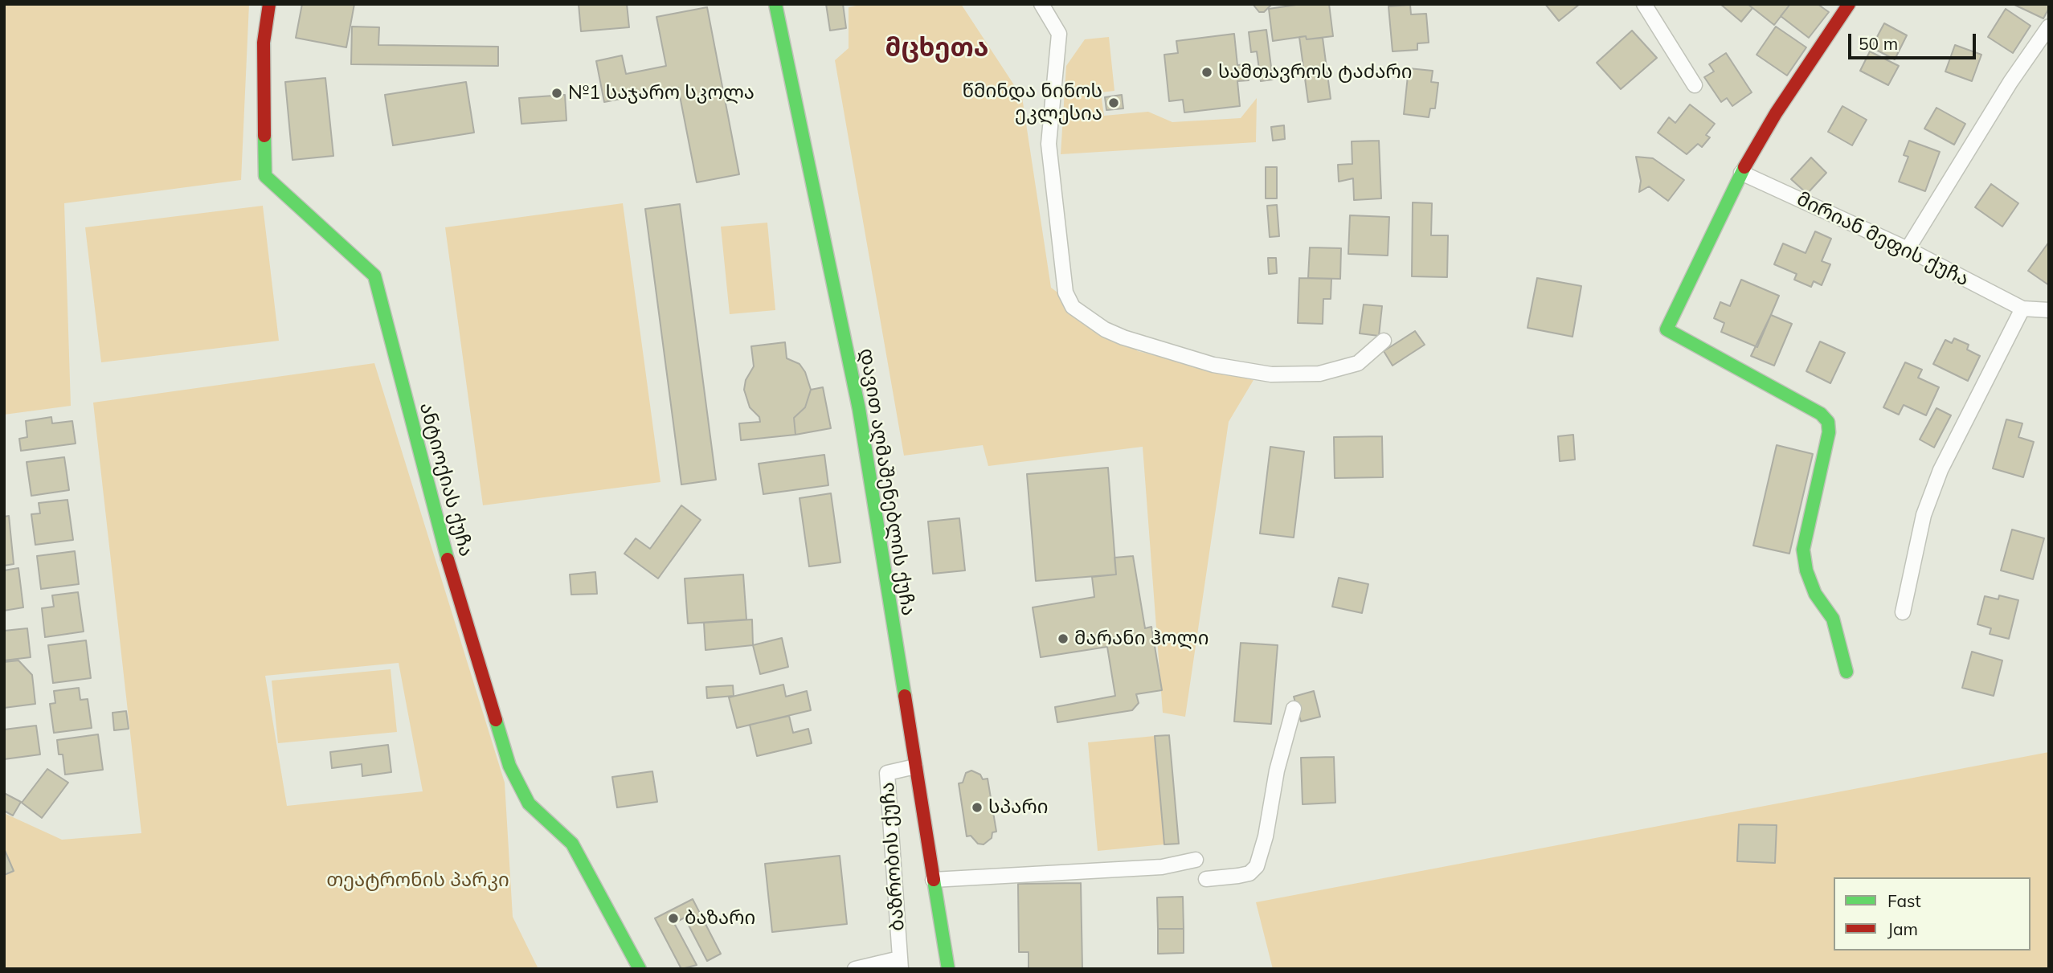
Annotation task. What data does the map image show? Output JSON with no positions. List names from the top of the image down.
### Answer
{
  "streets": {
    "street": [
      "მირიან მეფის ქუჩა",
      "ანტიოქიას ქუჩა",
      "დავით აღმაშენებლის ქუჩა",
      "ბაზრობის ქუჩა"
    ]
  },
  "crossings": [
    ["დავით აღმაშენებლის ქუჩა", "ბაზრობის ქუჩა"]
  ],
  "districts": ["მცხეთა"],
  "parks": ["თეატრონის პარკი"],
  "places": [
    "სამთავროს ტაძარი",
    "№1 საჯარო სკოლა",
    "წმინდა ნინოს ეკლესია",
    "მარანი ჰოლი",
    "სპარი",
    "ბაზარი"
  ],
  "legend": ["Fast", "Jam"],
  "scale_bar": "50 m"
}
